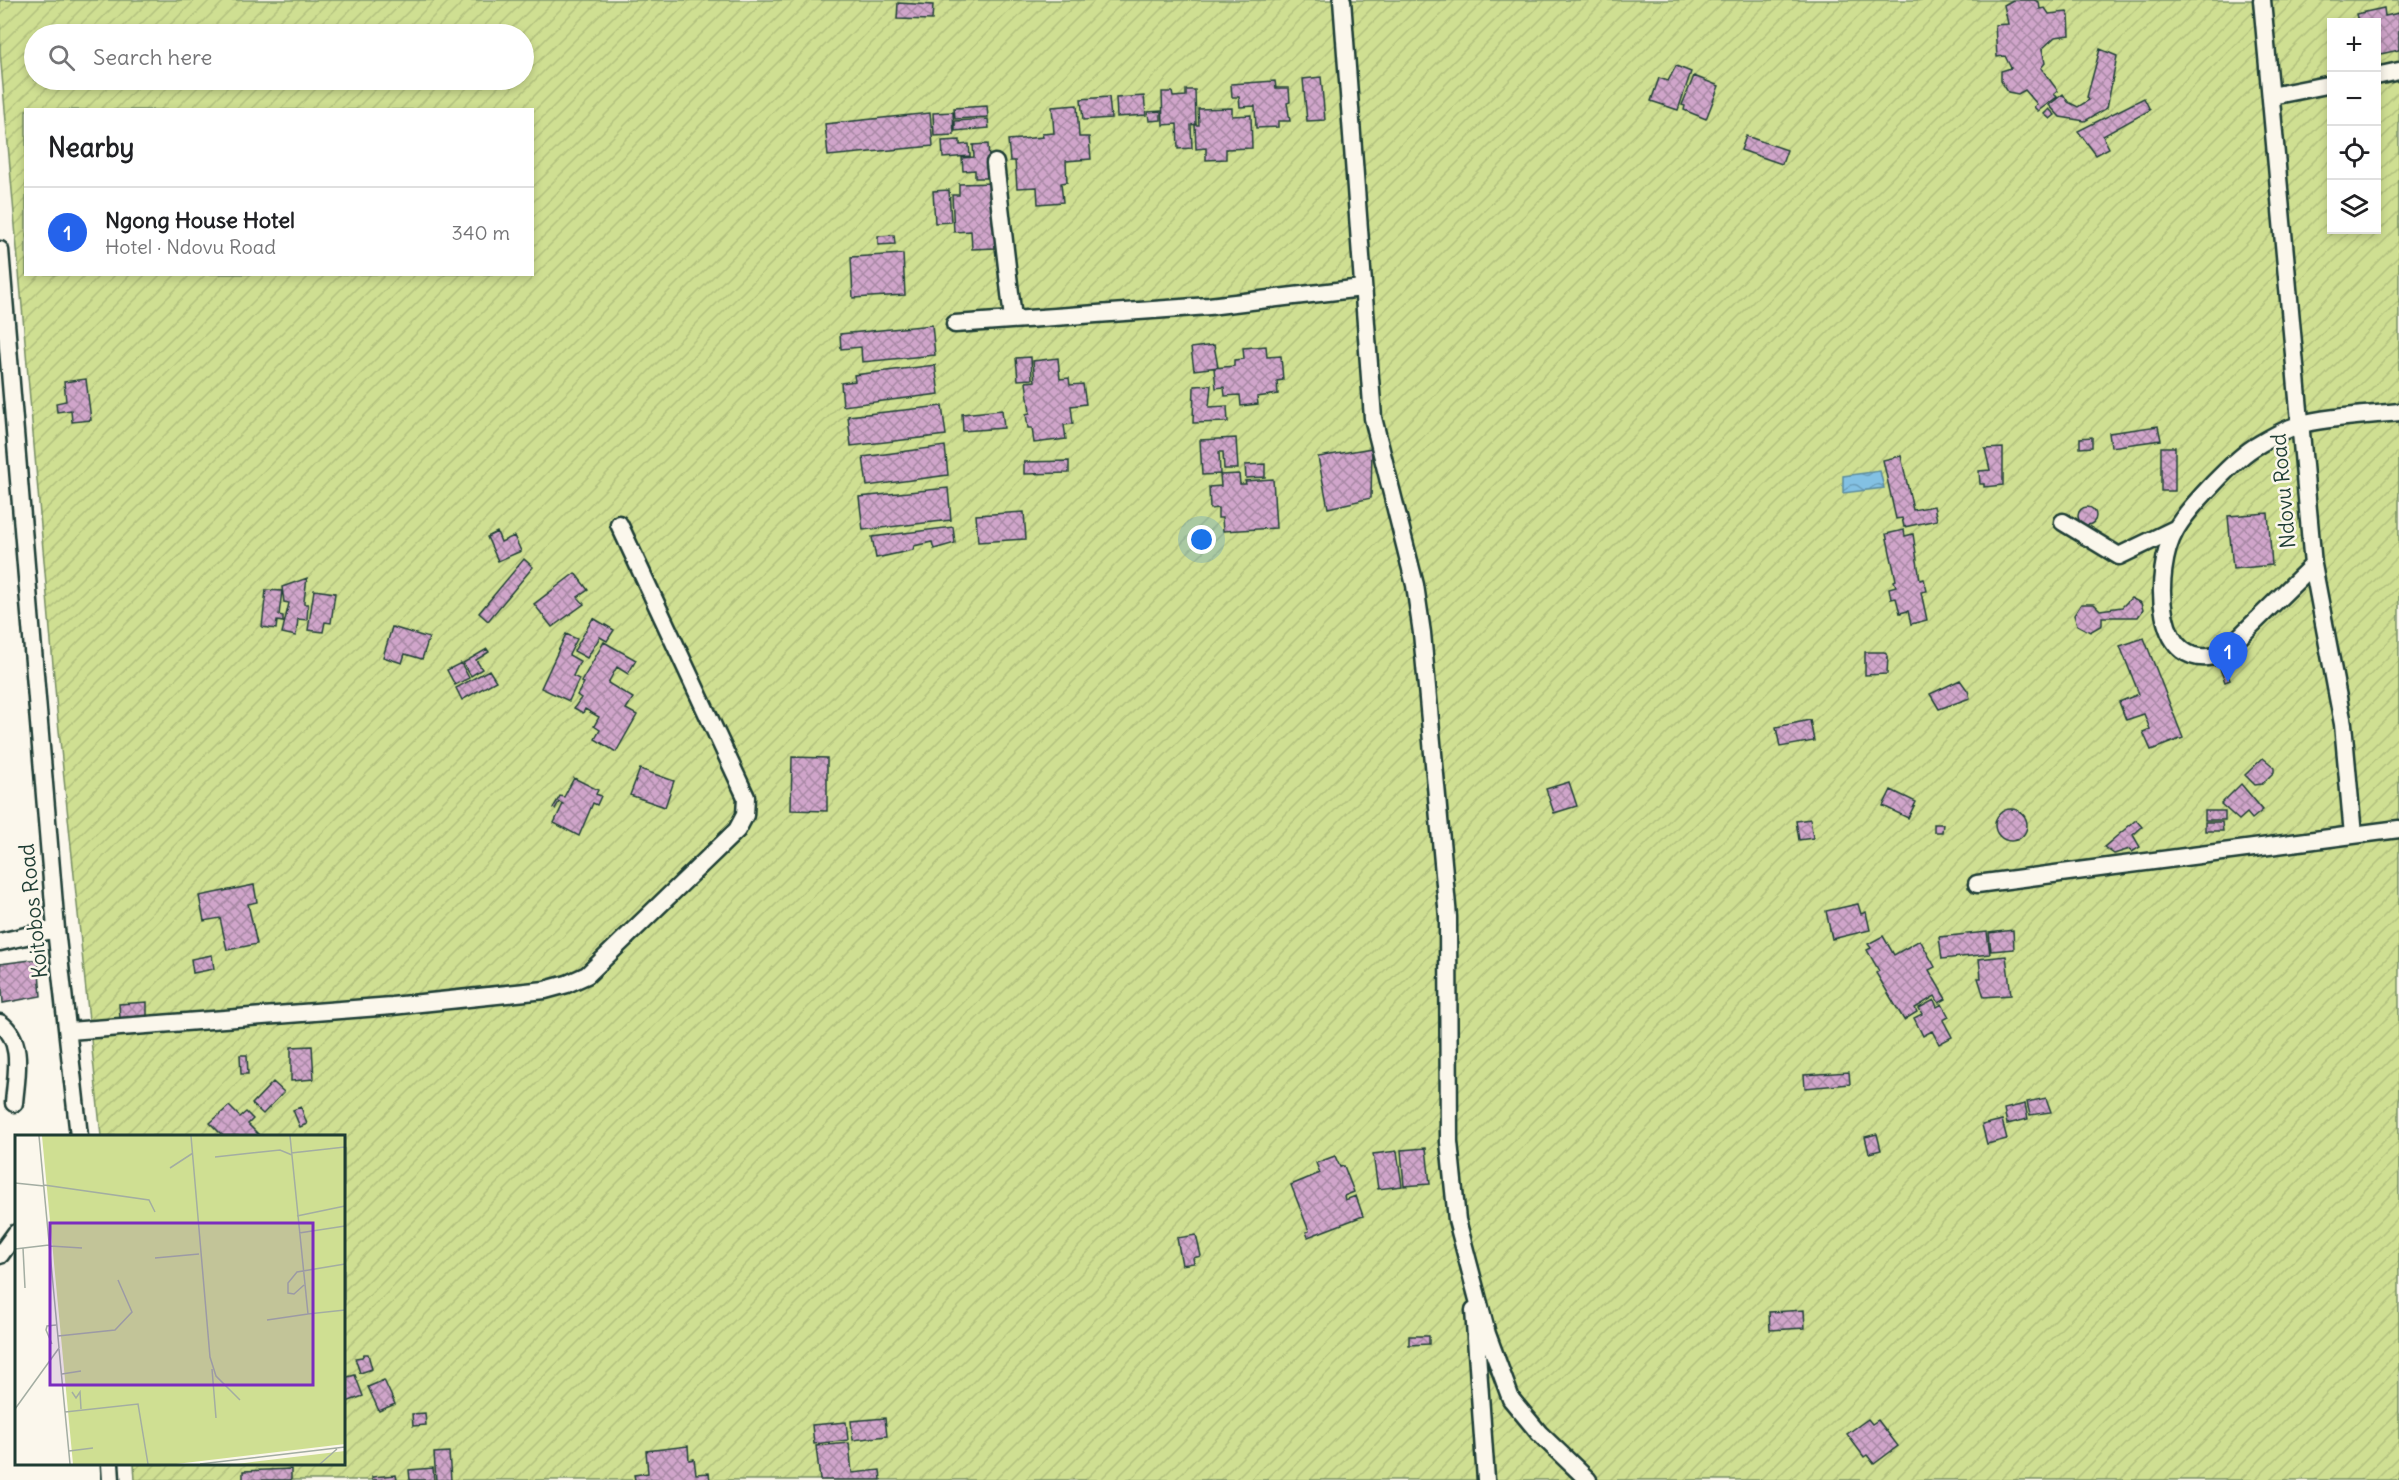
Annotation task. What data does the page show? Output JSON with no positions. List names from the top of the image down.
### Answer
{
  "streets": {
    "street": ["Ndovu Road", "Koitobos Road"]
  },
  "page": {
    "map_buttons": ["+", "−"],
    "search": "Search here",
    "heading": "Nearby",
    "list": [
      {
        "mark": "1",
        "name": "Ngong House Hotel",
        "note": "Hotel · Ndovu Road",
        "value": "340 m"
      }
    ],
    "pins": "1"
  }
}
